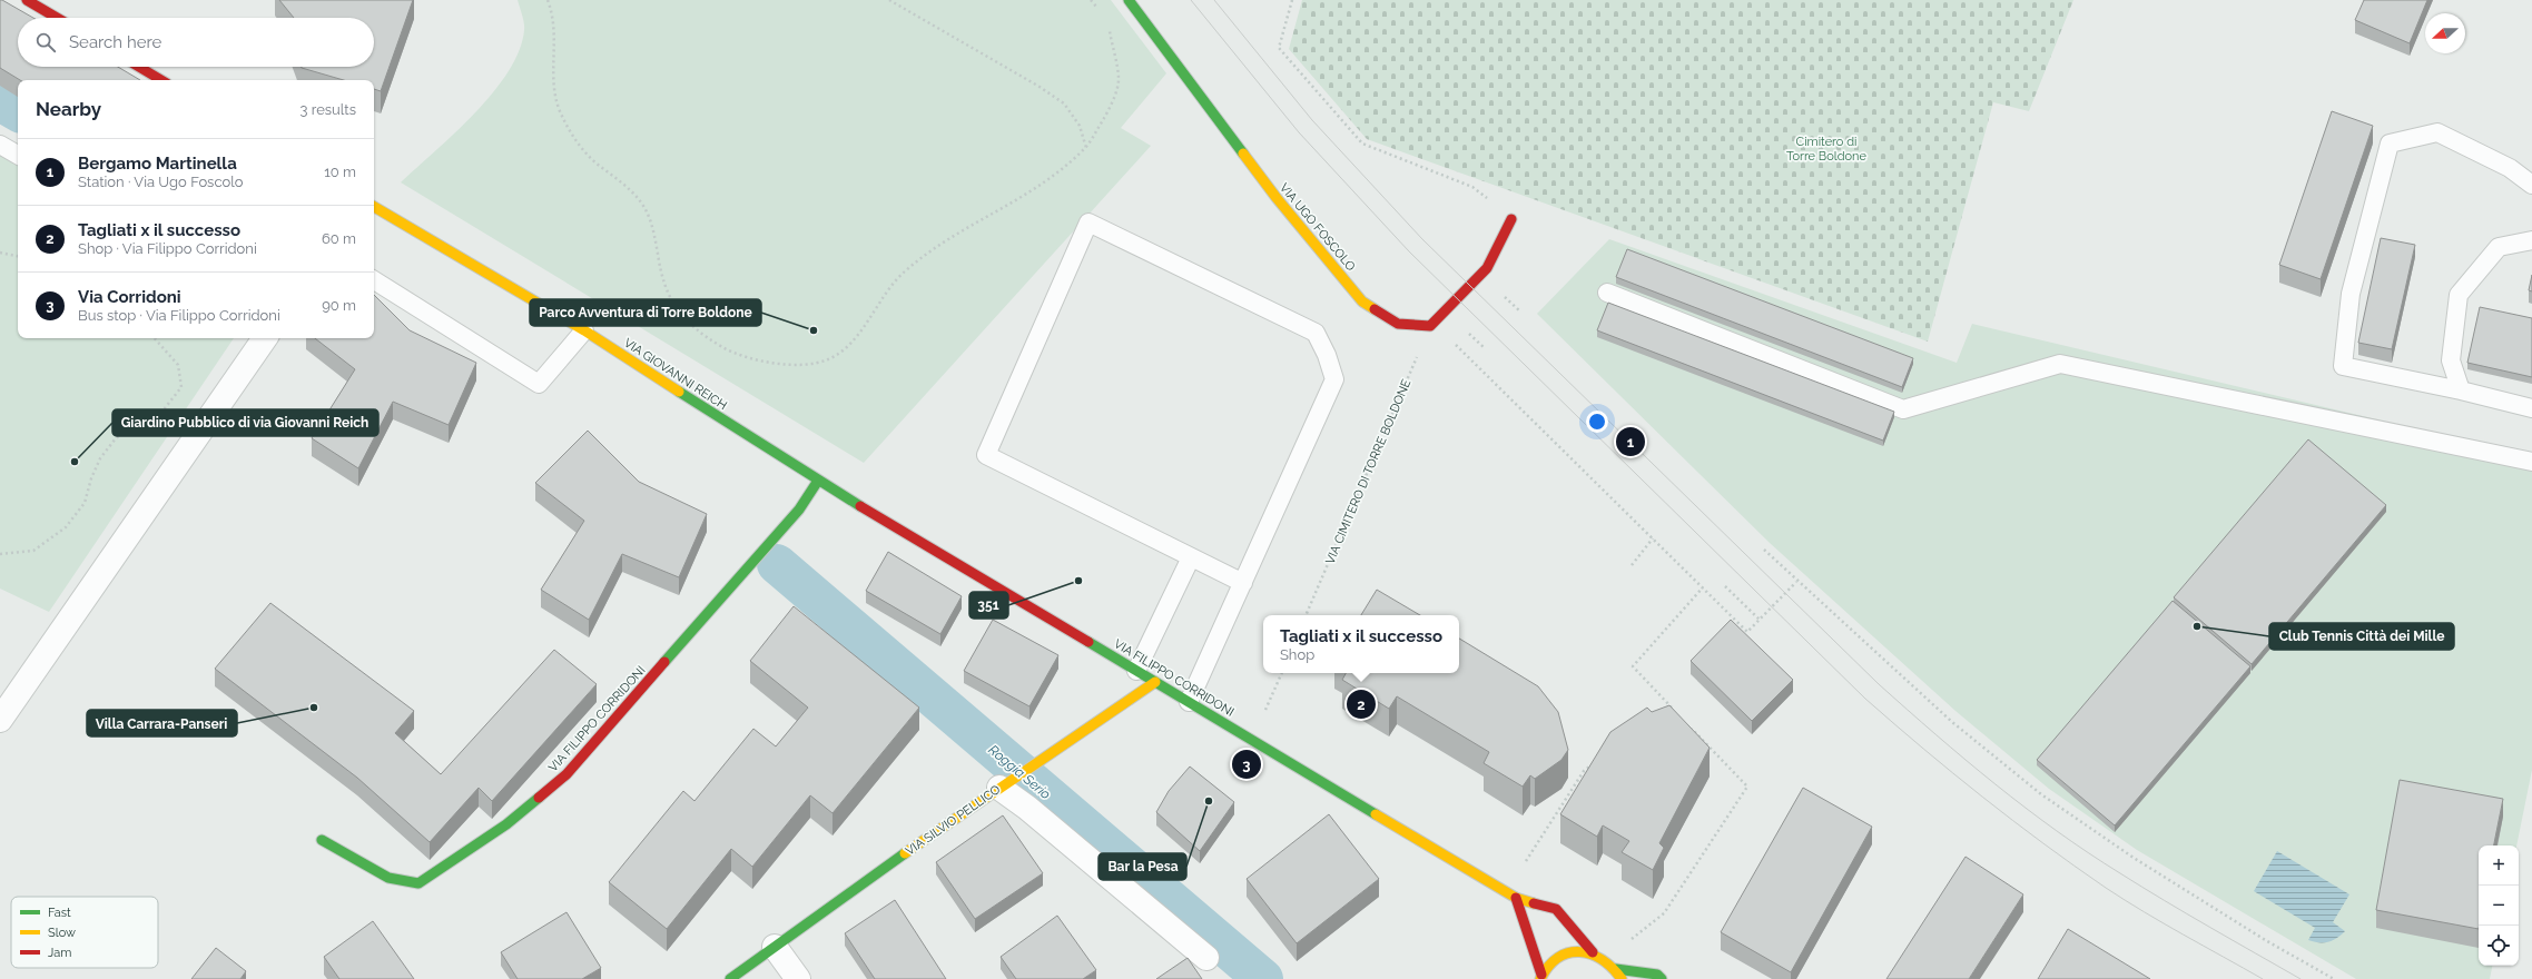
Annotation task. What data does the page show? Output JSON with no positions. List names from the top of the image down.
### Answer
{
  "streets": {
    "street": [
      "VIA UGO FOSCOLO",
      "VIA GIOVANNI REICH",
      "VIA FILIPPO CORRIDONI",
      "VIA SILVIO PELLICO"
    ],
    "path": ["VIA CIMITERO DI TORRE BOLDONE"]
  },
  "crossings": [
    ["VIA UGO FOSCOLO", "VIA CIMITERO DI TORRE BOLDONE"],
    ["VIA GIOVANNI REICH", "VIA FILIPPO CORRIDONI"],
    ["VIA FILIPPO CORRIDONI", "VIA SILVIO PELLICO"]
  ],
  "water": ["Roggia Serio"],
  "parks": ["Cimitero di Torre Boldone"],
  "places": [
    "Parco Avventura di Torre Boldone",
    "Giardino Pubblico di via Giovanni Reich",
    "351",
    "Club Tennis Città dei Mille",
    "Villa Carrara-Panseri",
    "Bar la Pesa"
  ],
  "legend": ["Fast", "Slow", "Jam"],
  "north": "left",
  "page": {
    "search": "Search here",
    "heading": ["Nearby", "3 results"],
    "list": [
      {
        "mark": "1",
        "name": "Bergamo Martinella",
        "note": "Station · Via Ugo Foscolo",
        "value": "10 m"
      },
      {
        "mark": "2",
        "name": "Tagliati x il successo",
        "note": "Shop · Via Filippo Corridoni",
        "value": "60 m"
      },
      {
        "mark": "3",
        "name": "Via Corridoni",
        "note": "Bus stop · Via Filippo Corridoni",
        "value": "90 m"
      }
    ],
    "pins": ["1", "2", "3"],
    "popup": ["Tagliati x il successo", "Shop"],
    "map_buttons": ["+", "−"]
  }
}
